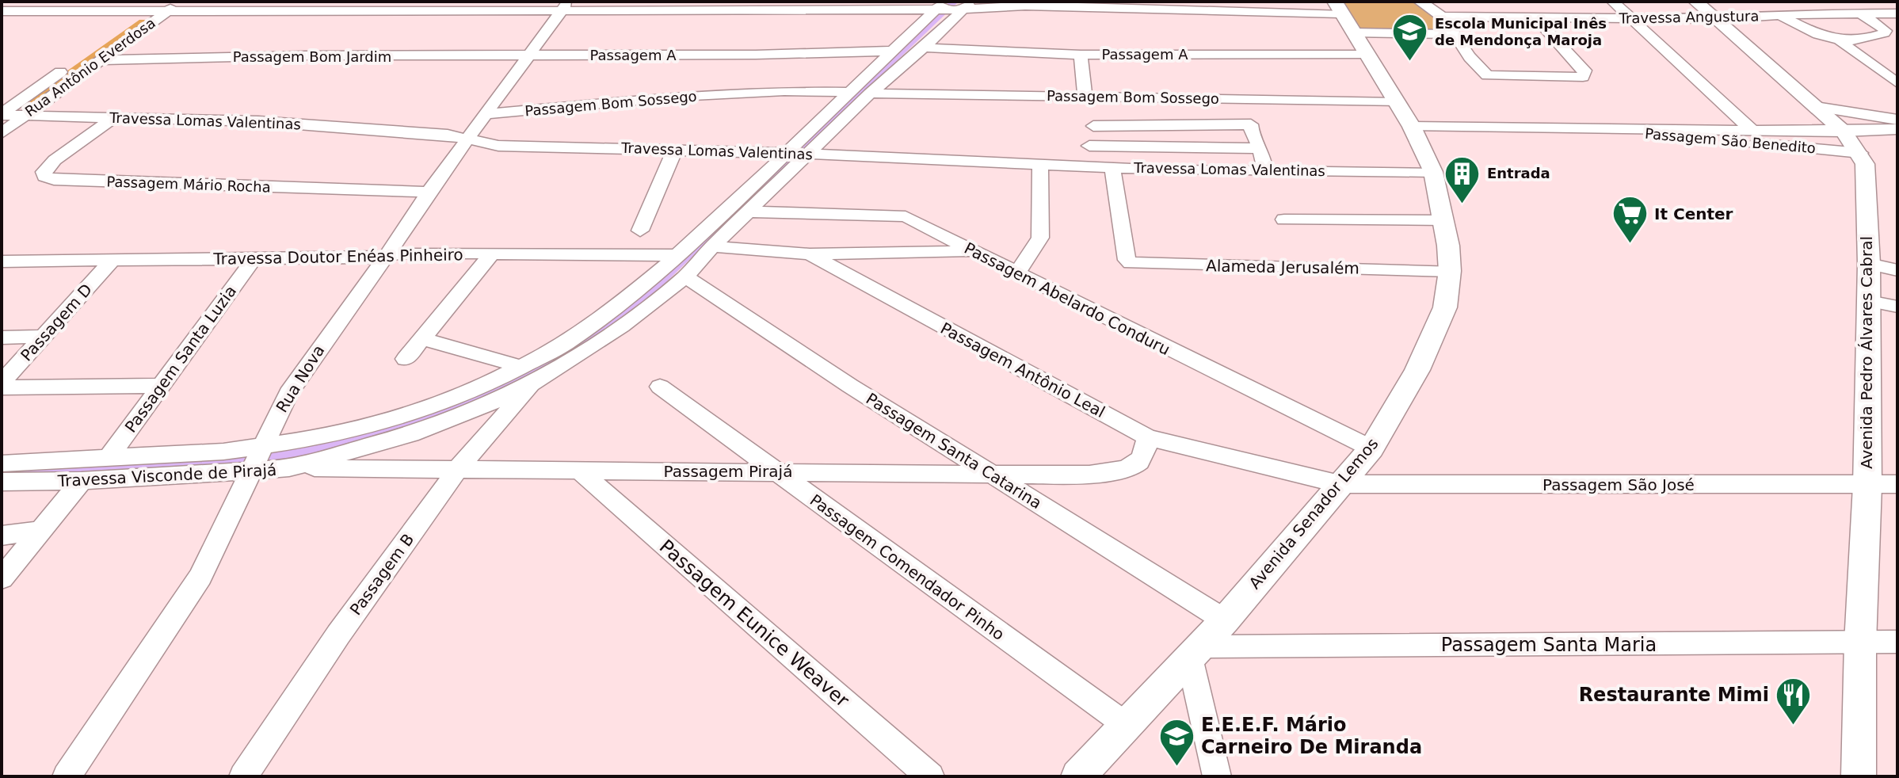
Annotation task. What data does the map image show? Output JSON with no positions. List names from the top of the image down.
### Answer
{
  "streets": {
    "main road": ["Avenida Pedro Álvares Cabral", "Avenida Senador Lemos"],
    "street": [
      "Travessa Angustura",
      "Passagem A",
      "Passagem Bom Jardim",
      "Rua Antônio Everdosa",
      "Passagem Bom Sossego",
      "Travessa Lomas Valentinas",
      "Passagem São Benedito",
      "Passagem Mário Rocha",
      "Travessa Doutor Enéas Pinheiro",
      "Alameda Jerusalém",
      "Passagem Abelardo Conduru",
      "Passagem D",
      "Passagem Santa Luzia",
      "Passagem Antônio Leal",
      "Rua Nova",
      "Passagem Santa Catarina",
      "Passagem Pirajá",
      "Travessa Visconde de Pirajá",
      "Passagem São José",
      "Passagem Comendador Pinho",
      "Passagem B",
      "Passagem Eunice Weaver",
      "Passagem Santa Maria"
    ]
  },
  "crossings": [
    ["Travessa Angustura", "Avenida Pedro Álvares Cabral"],
    ["Passagem A", "Passagem Bom Jardim"],
    ["Passagem A", "Rua Nova"],
    ["Passagem A", "Travessa Visconde de Pirajá"],
    ["Passagem A", "Avenida Senador Lemos"],
    ["Passagem Bom Jardim", "Rua Antônio Everdosa"],
    ["Passagem Bom Jardim", "Rua Nova"],
    ["Rua Antônio Everdosa", "Travessa Lomas Valentinas"],
    ["Passagem Bom Sossego", "Rua Nova"],
    ["Passagem Bom Sossego", "Travessa Visconde de Pirajá"],
    ["Passagem Bom Sossego", "Avenida Senador Lemos"],
    ["Travessa Lomas Valentinas", "Passagem Mário Rocha"],
    ["Travessa Lomas Valentinas", "Alameda Jerusalém"],
    ["Travessa Lomas Valentinas", "Rua Nova"],
    ["Travessa Lomas Valentinas", "Travessa Visconde de Pirajá"],
    ["Travessa Lomas Valentinas", "Avenida Senador Lemos"],
    ["Passagem São Benedito", "Avenida Pedro Álvares Cabral"],
    ["Passagem São Benedito", "Avenida Senador Lemos"],
    ["Passagem Mário Rocha", "Rua Nova"],
    ["Travessa Doutor Enéas Pinheiro", "Passagem D"],
    ["Travessa Doutor Enéas Pinheiro", "Passagem Santa Luzia"],
    ["Travessa Doutor Enéas Pinheiro", "Rua Nova"],
    ["Travessa Doutor Enéas Pinheiro", "Travessa Visconde de Pirajá"],
    ["Alameda Jerusalém", "Avenida Senador Lemos"],
    ["Passagem Abelardo Conduru", "Travessa Visconde de Pirajá"],
    ["Passagem Abelardo Conduru", "Avenida Senador Lemos"],
    ["Avenida Pedro Álvares Cabral", "Passagem São José"],
    ["Avenida Pedro Álvares Cabral", "Passagem Santa Maria"],
    ["Passagem Santa Luzia", "Travessa Visconde de Pirajá"],
    ["Passagem Antônio Leal", "Passagem Pirajá"],
    ["Passagem Antônio Leal", "Travessa Visconde de Pirajá"],
    ["Passagem Antônio Leal", "Passagem São José"],
    ["Passagem Antônio Leal", "Avenida Senador Lemos"],
    ["Rua Nova", "Travessa Visconde de Pirajá"],
    ["Passagem Santa Catarina", "Passagem Pirajá"],
    ["Passagem Santa Catarina", "Travessa Visconde de Pirajá"],
    ["Passagem Santa Catarina", "Avenida Senador Lemos"],
    ["Passagem Pirajá", "Travessa Visconde de Pirajá"],
    ["Passagem Pirajá", "Passagem Comendador Pinho"],
    ["Passagem Pirajá", "Passagem B"],
    ["Passagem Pirajá", "Passagem Eunice Weaver"],
    ["Travessa Visconde de Pirajá", "Passagem B"],
    ["Passagem São José", "Avenida Senador Lemos"],
    ["Avenida Senador Lemos", "Passagem Comendador Pinho"],
    ["Avenida Senador Lemos", "Passagem Santa Maria"]
  ],
  "places": {
    "school or university": ["Escola Municipal Inês de Mendonça Maroja", "E.E.E.F. Mário Carneiro De Miranda"],
    "building": ["Entrada"],
    "supermarket": ["It Center"],
    "restaurant": ["Restaurante Mimi"]
  }
}
